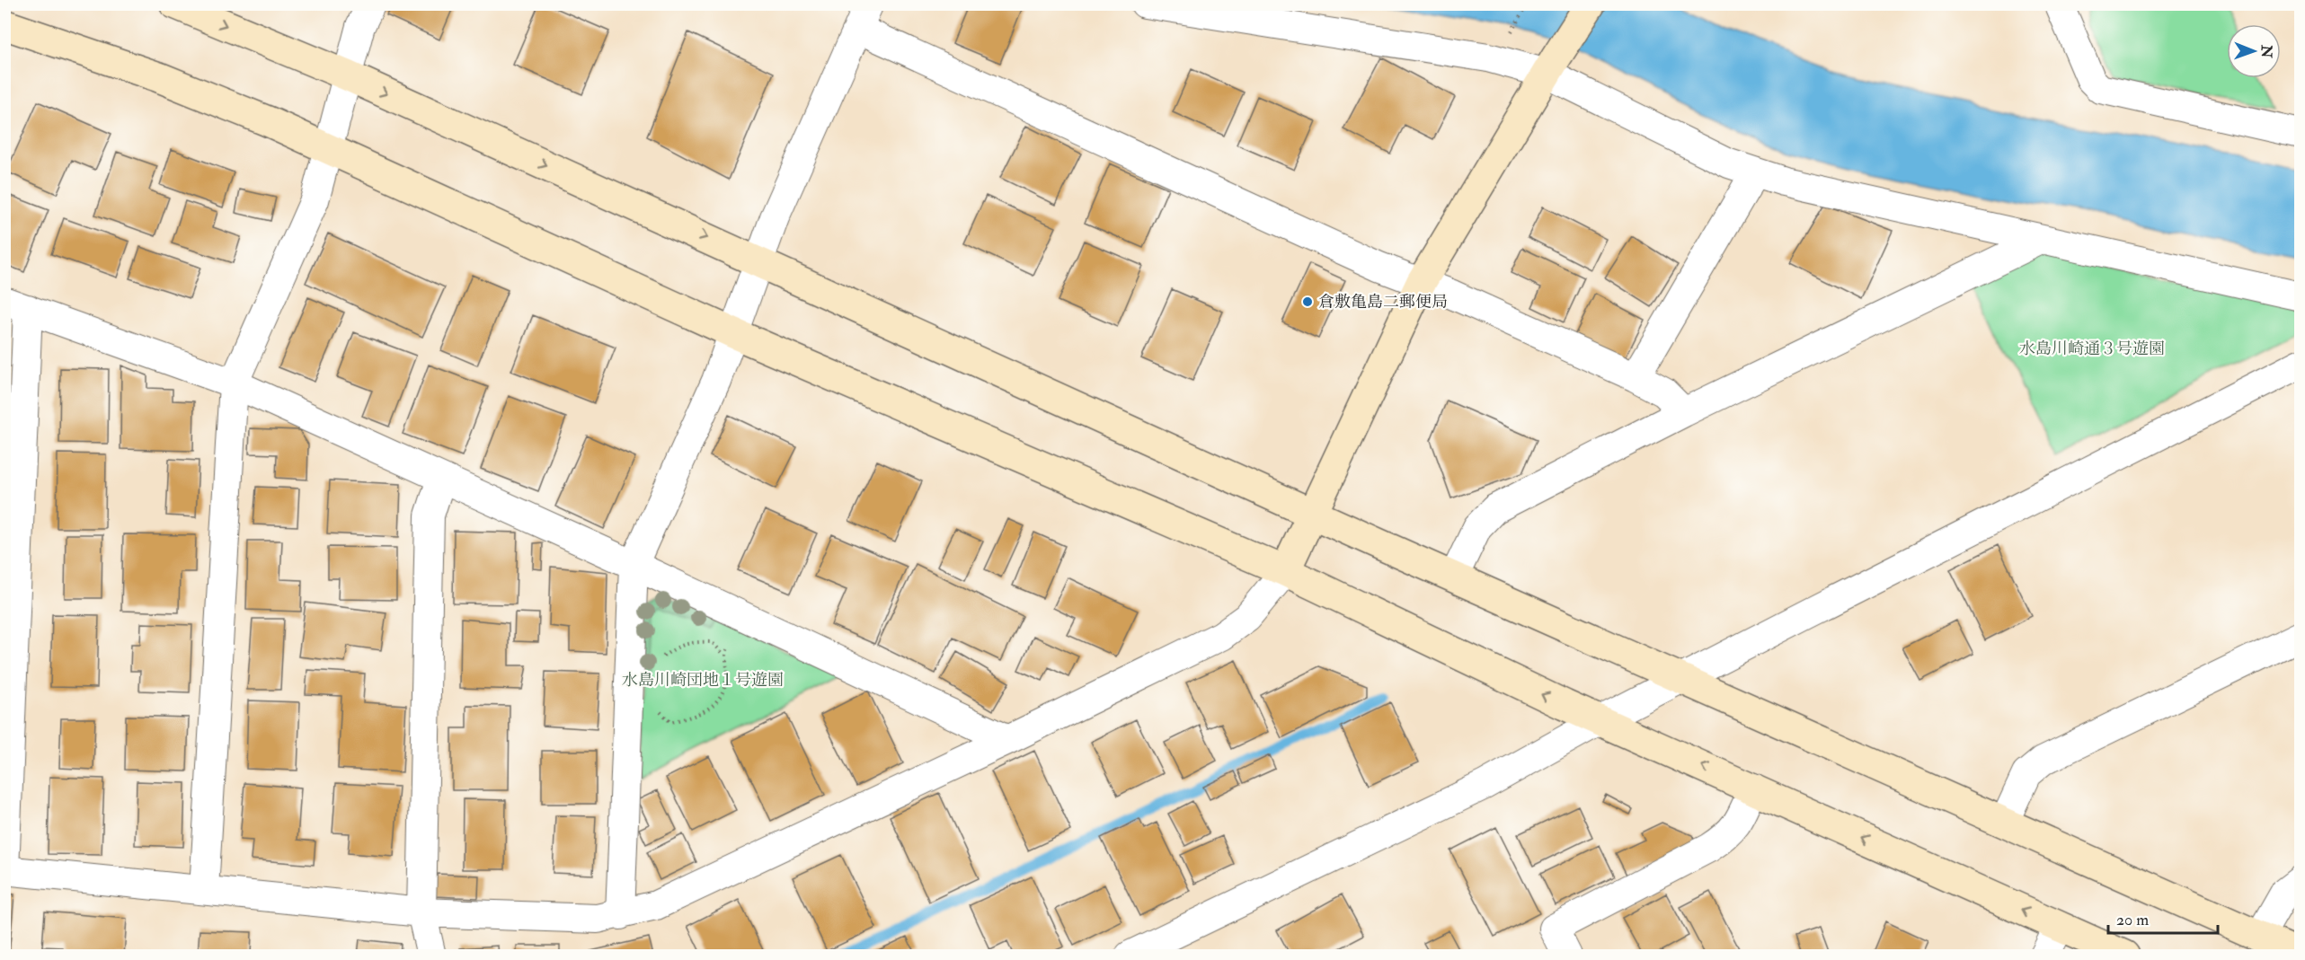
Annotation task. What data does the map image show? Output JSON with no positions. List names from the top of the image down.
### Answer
{
  "parks": ["水島川崎通３号遊園", "水島川崎団地１号遊園"],
  "places": ["倉敷亀島二郵便局"],
  "scale_bar": "20 m",
  "north": "right"
}
